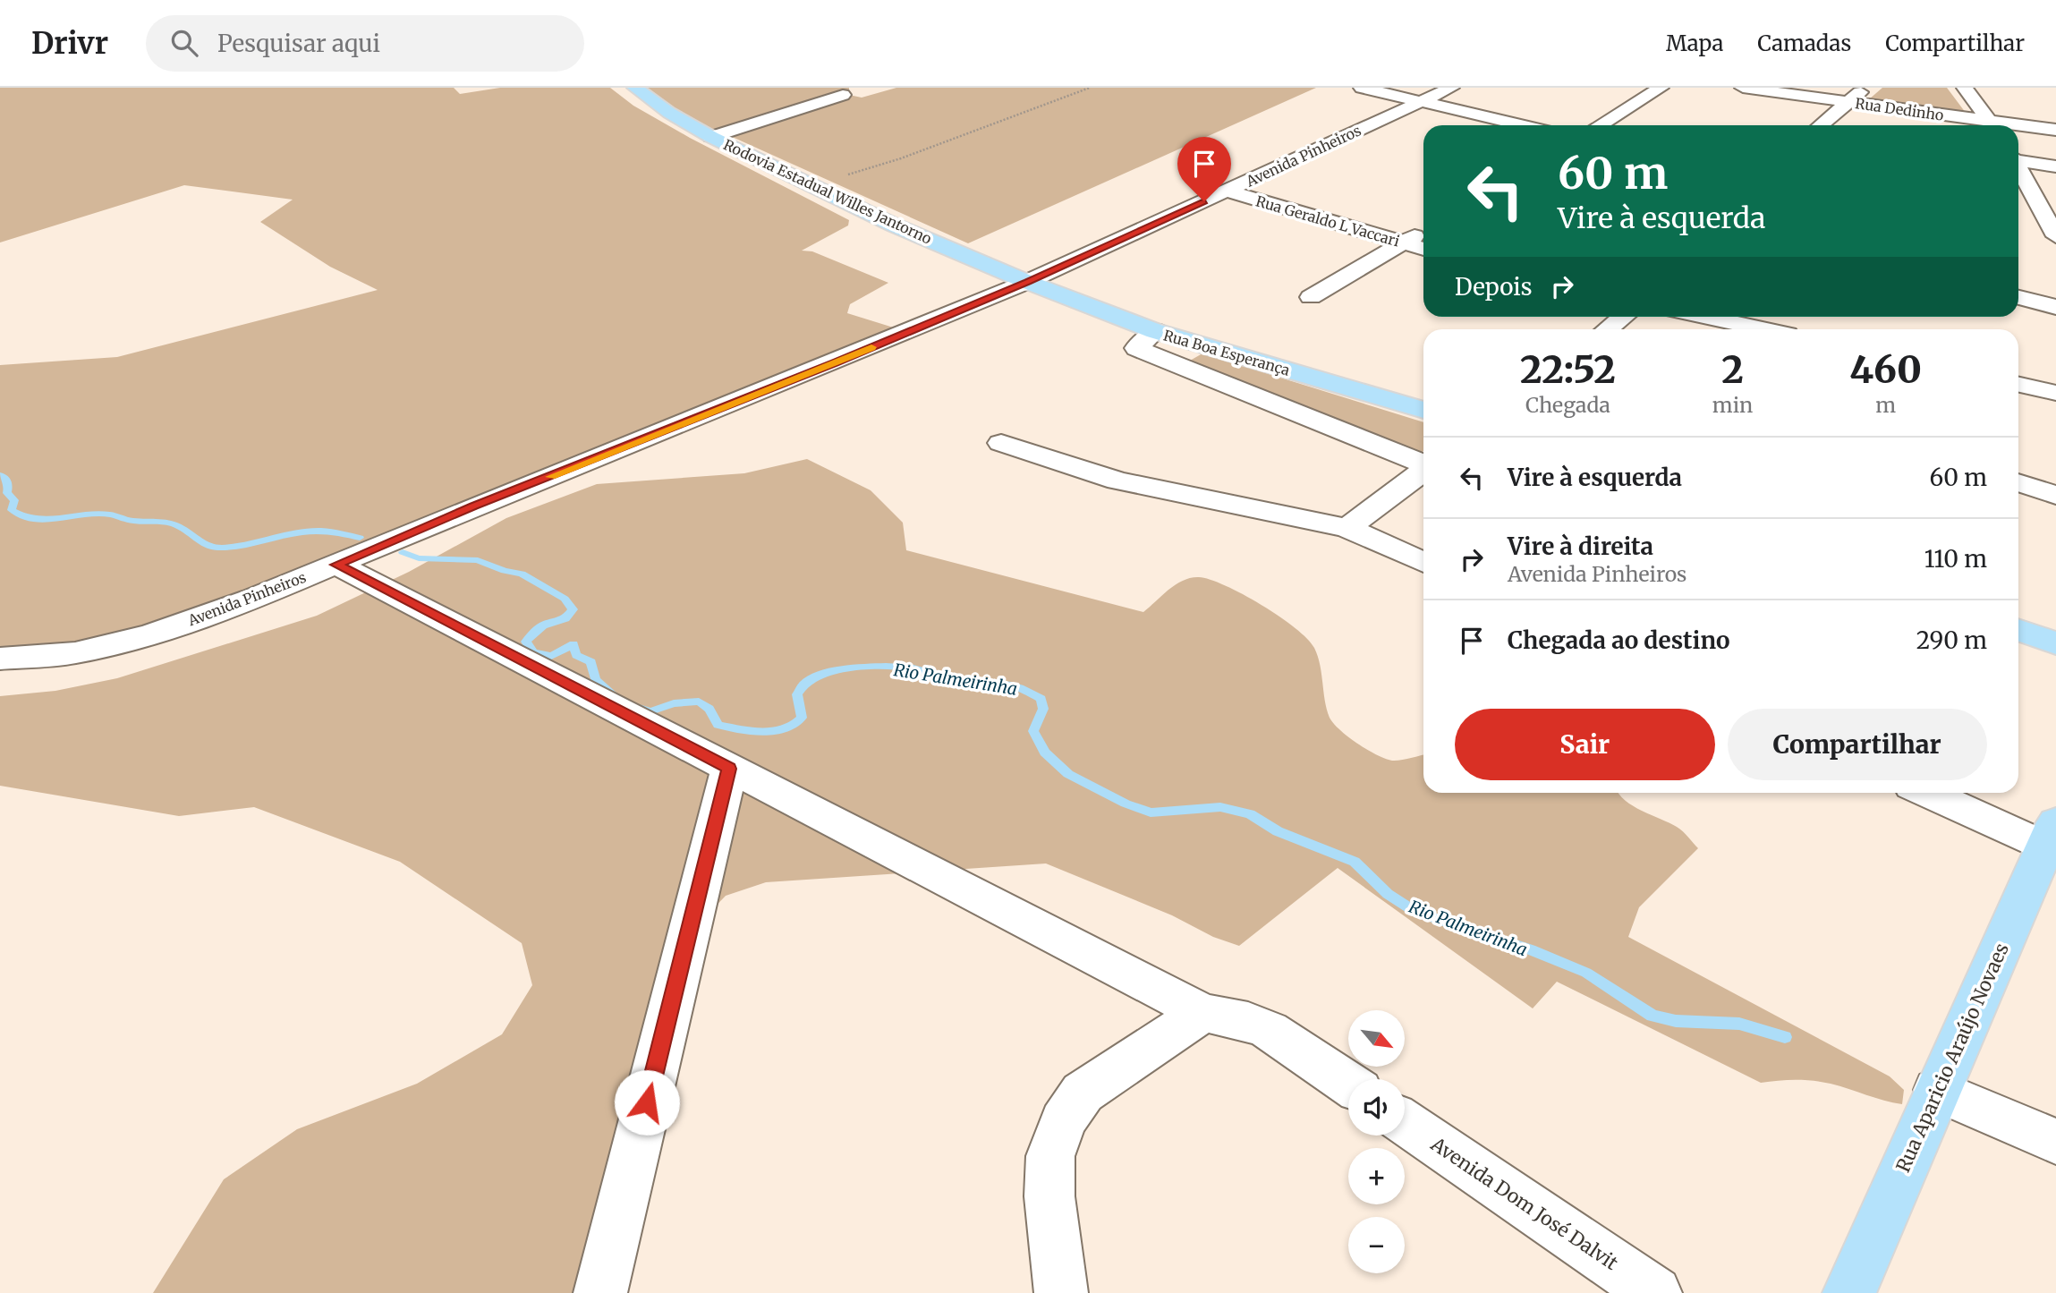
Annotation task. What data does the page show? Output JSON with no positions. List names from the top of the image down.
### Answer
{
  "streets": {
    "main road": ["Rodovia Estadual Willes Jantorno", "Rua Boa Esperança", "Rua Aparicio Araújo Novaes"],
    "street": [
      "Rua Dedinho",
      "Avenida Pinheiros",
      "Rua Geraldo L Vaccari",
      "Avenida Dom José Dalvit"
    ]
  },
  "crossings": [
    ["Avenida Pinheiros", "Rodovia Estadual Willes Jantorno"],
    ["Avenida Pinheiros", "Rua Geraldo L Vaccari"],
    ["Avenida Pinheiros", "Rua Boa Esperança"],
    ["Rodovia Estadual Willes Jantorno", "Rua Boa Esperança"]
  ],
  "water": ["Rio Palmeirinha"],
  "north": "bottom right",
  "page": {
    "header": "Drivr",
    "search": "Pesquisar aqui",
    "nav": ["Mapa", "Camadas", "Compartilhar"],
    "turn": ["60 m", "Vire à esquerda"],
    "then": "Depois",
    "eta": [
      "22:52",
      "Chegada",
      "2",
      "min",
      "460",
      "m"
    ],
    "list": [
      {
        "name": "Vire à esquerda",
        "value": "60 m"
      },
      {
        "name": "Vire à direita",
        "note": "Avenida Pinheiros",
        "value": "110 m"
      },
      {
        "name": "Chegada ao destino",
        "value": "290 m"
      }
    ],
    "buttons": ["Sair", "Compartilhar"],
    "map_buttons": ["+", "−"]
  }
}
